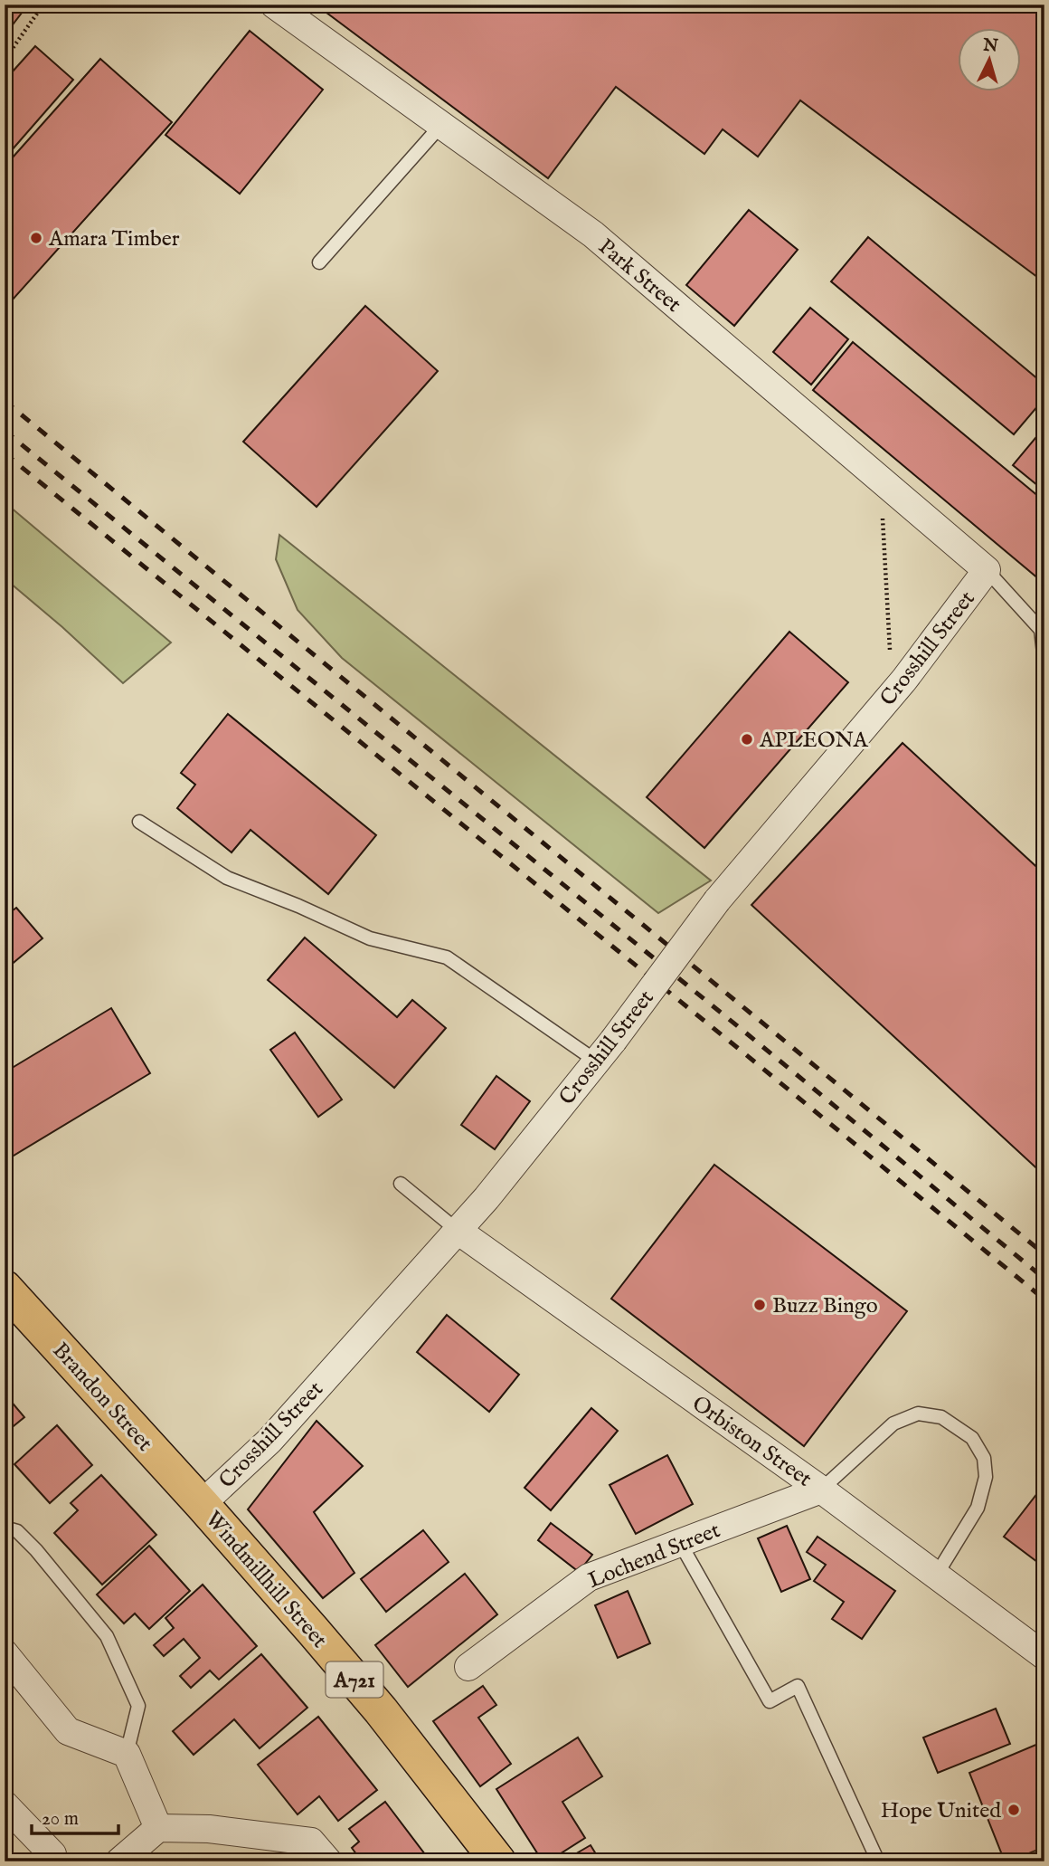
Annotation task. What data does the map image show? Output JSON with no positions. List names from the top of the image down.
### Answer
{
  "streets": {
    "main road": ["Brandon Street", "Windmillhill Street", "A721"],
    "street": [
      "Park Street",
      "Crosshill Street",
      "Orbiston Street",
      "Lochend Street"
    ]
  },
  "crossings": [
    ["Park Street", "Crosshill Street"],
    ["Crosshill Street", "Brandon Street"],
    ["Crosshill Street", "Orbiston Street"],
    ["Crosshill Street", "Windmillhill Street"],
    ["Brandon Street", "Windmillhill Street"],
    ["Orbiston Street", "Lochend Street"]
  ],
  "places": [
    "Amara Timber",
    "APLEONA",
    "Buzz Bingo",
    "Hope United"
  ],
  "scale_bar": "20 m",
  "north": "top"
}
